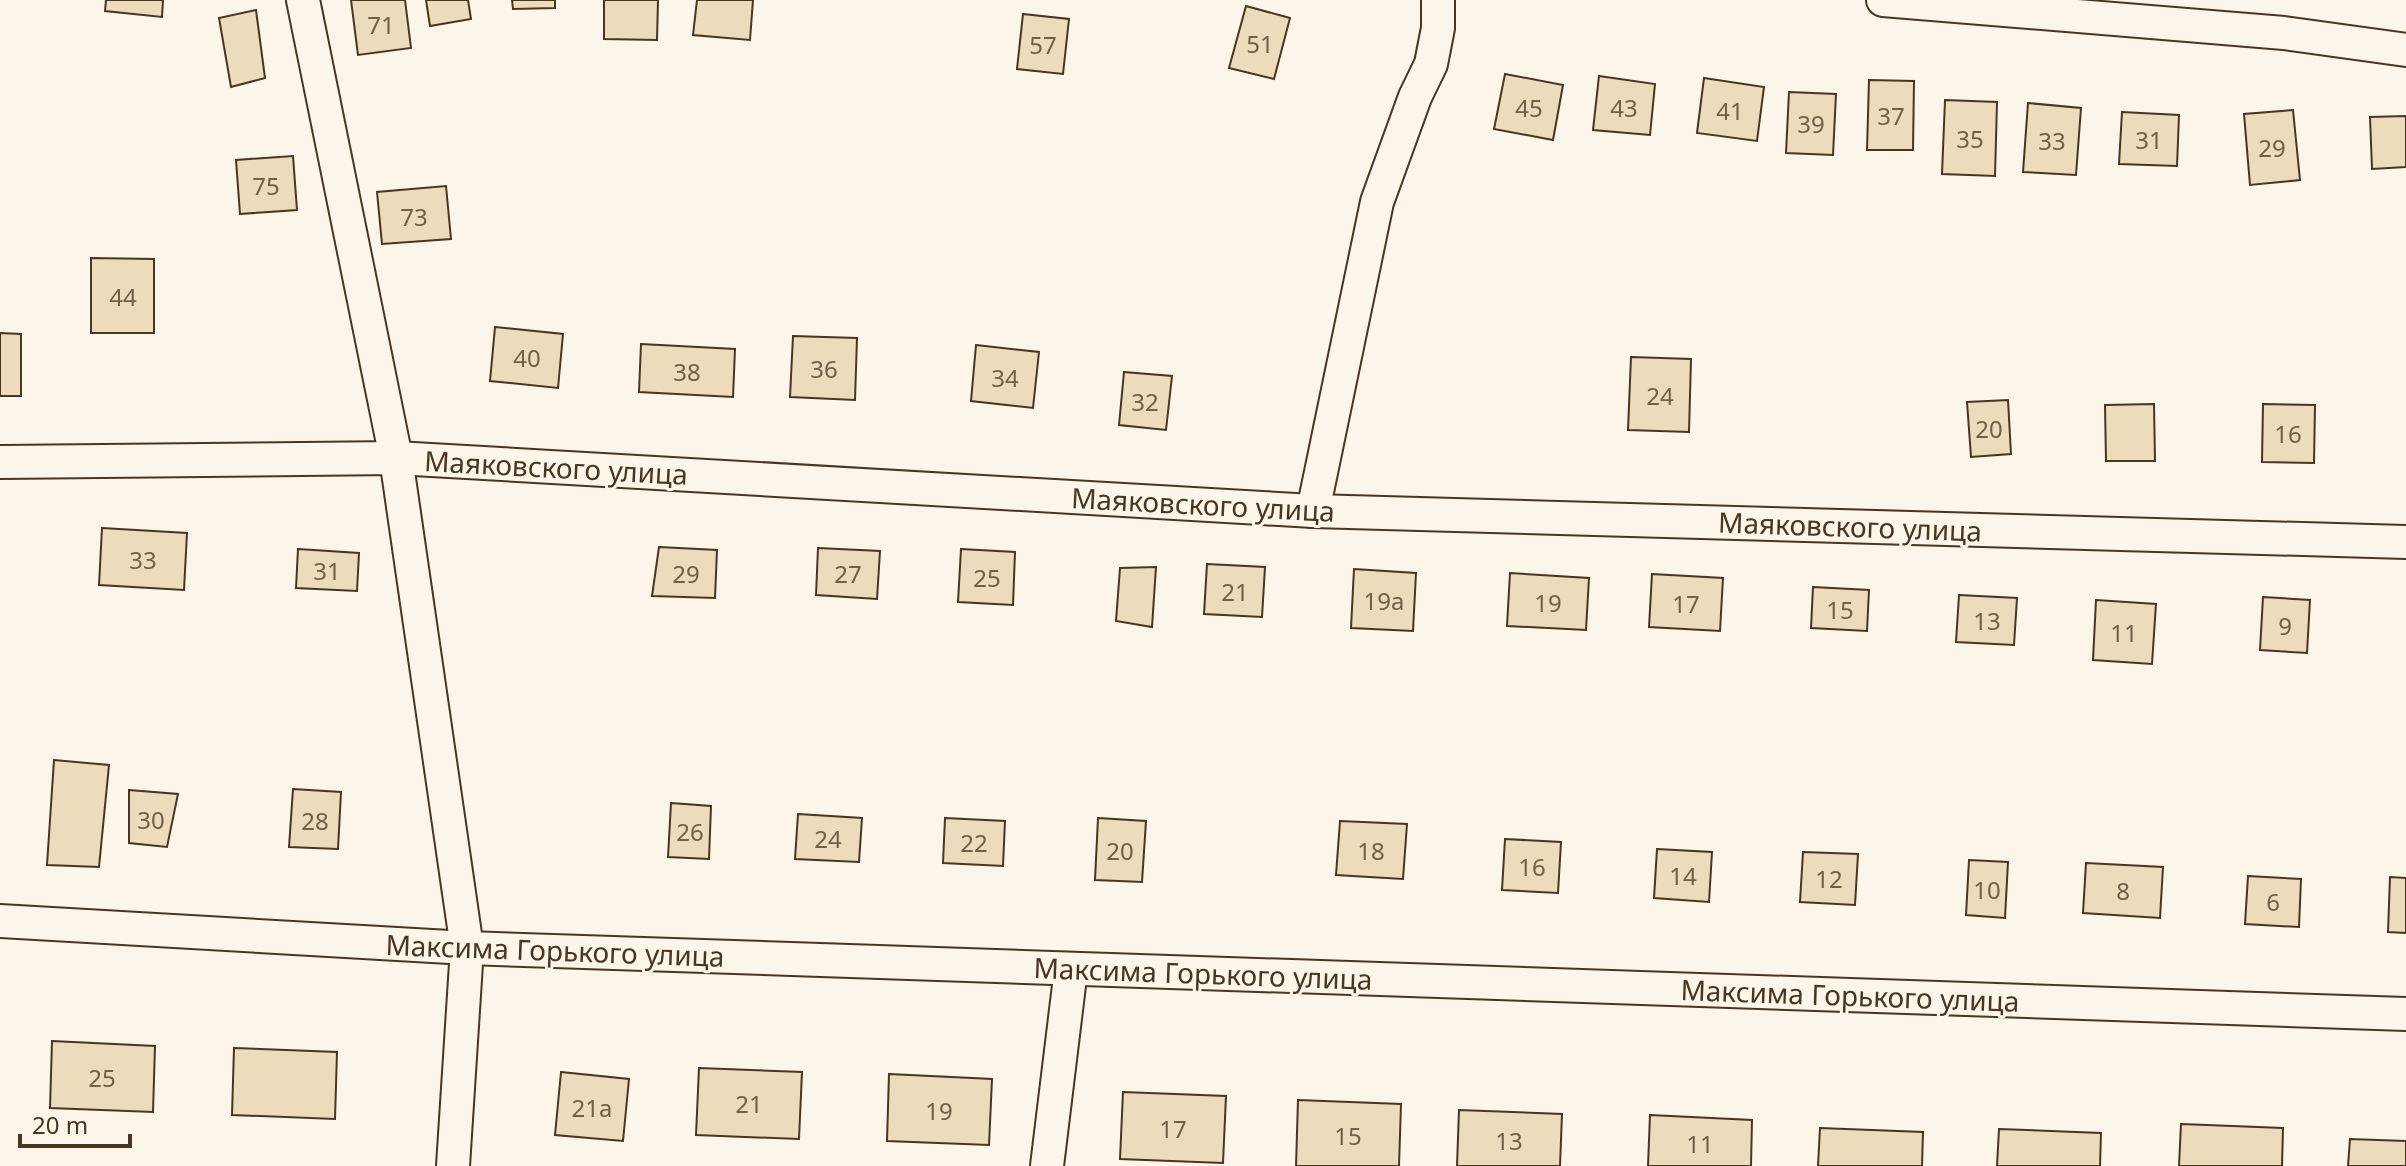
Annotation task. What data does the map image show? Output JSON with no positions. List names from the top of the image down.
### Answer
{
  "streets": {
    "street": ["Маяковского улица", "Максима Горького улица"]
  },
  "house_numbers": [
    "71",
    "51",
    "57",
    "45",
    "43",
    "41",
    "37",
    "39",
    "35",
    "31",
    "33",
    "29",
    "75",
    "73",
    "44",
    "40",
    "36",
    "38",
    "34",
    "24",
    "32",
    "20",
    "16",
    "33",
    "31",
    "29",
    "27",
    "25",
    "21",
    "19а",
    "19",
    "17",
    "15",
    "13",
    "9",
    "11",
    "30",
    "28",
    "26",
    "24",
    "22",
    "20",
    "18",
    "16",
    "14",
    "12",
    "10",
    "8",
    "6",
    "25",
    "21",
    "21а",
    "19",
    "17",
    "15",
    "13",
    "11"
  ],
  "scale_bar": "20 m"
}
